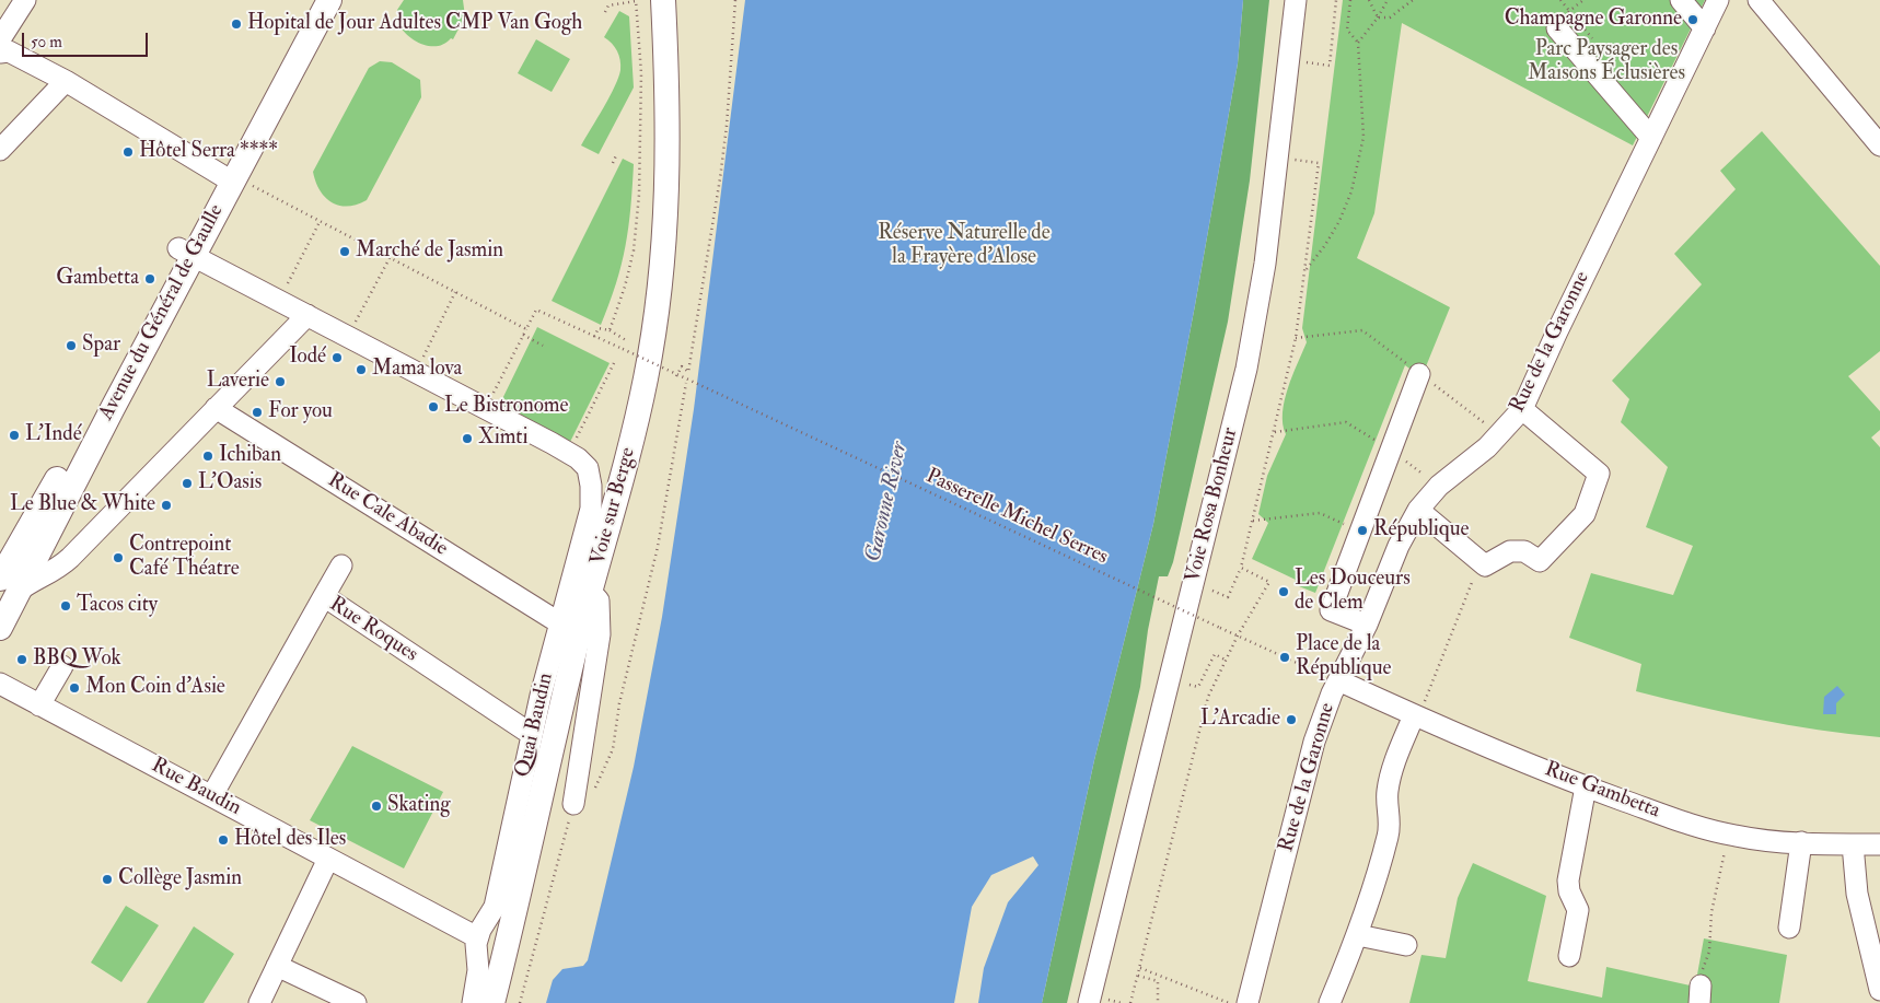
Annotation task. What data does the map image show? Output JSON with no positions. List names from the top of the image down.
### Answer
{
  "streets": {
    "main road": ["Avenue du Général de Gaulle", "Voie sur Berge"],
    "street": [
      "Rue de la Garonne",
      "Voie Rosa Bonheur",
      "Rue Cale Abadie",
      "Rue Roques",
      "Quai Baudin",
      "Rue Baudin",
      "Rue Gambetta"
    ],
    "path": ["Passerelle Michel Serres"]
  },
  "crossings": [
    ["Avenue du Général de Gaulle", "Quai Baudin"],
    ["Rue de la Garonne", "Passerelle Michel Serres"],
    ["Rue de la Garonne", "Rue Gambetta"],
    ["Rue Cale Abadie", "Quai Baudin"],
    ["Passerelle Michel Serres", "Rue Gambetta"],
    ["Rue Roques", "Quai Baudin"],
    ["Rue Roques", "Rue Baudin"],
    ["Quai Baudin", "Rue Baudin"]
  ],
  "water": ["Garonne River"],
  "parks": ["Parc Paysager des Maisons Éclusières", "Réserve Naturelle de la Frayère d'Alose"],
  "places": [
    "Champagne Garonne",
    "Hopital de Jour Adultes CMP Van Gogh",
    "Hôtel Serra ****",
    "Marché de Jasmin",
    "Gambetta",
    "Spar",
    "Iodé",
    "Mama lova",
    "Laverie",
    "Le Bistronome",
    "For you",
    "L'Indé",
    "Ximti",
    "Ichiban",
    "L'Oasis",
    "Le Blue & White",
    "République",
    "Contrepoint Café Théatre",
    "Les Douceurs de Clem",
    "Tacos city",
    "Place de la République",
    "BBQ Wok",
    "Mon Coin d'Asie",
    "L'Arcadie",
    "Skating",
    "Hôtel des Iles",
    "Collège Jasmin"
  ],
  "scale_bar": "50 m"
}
